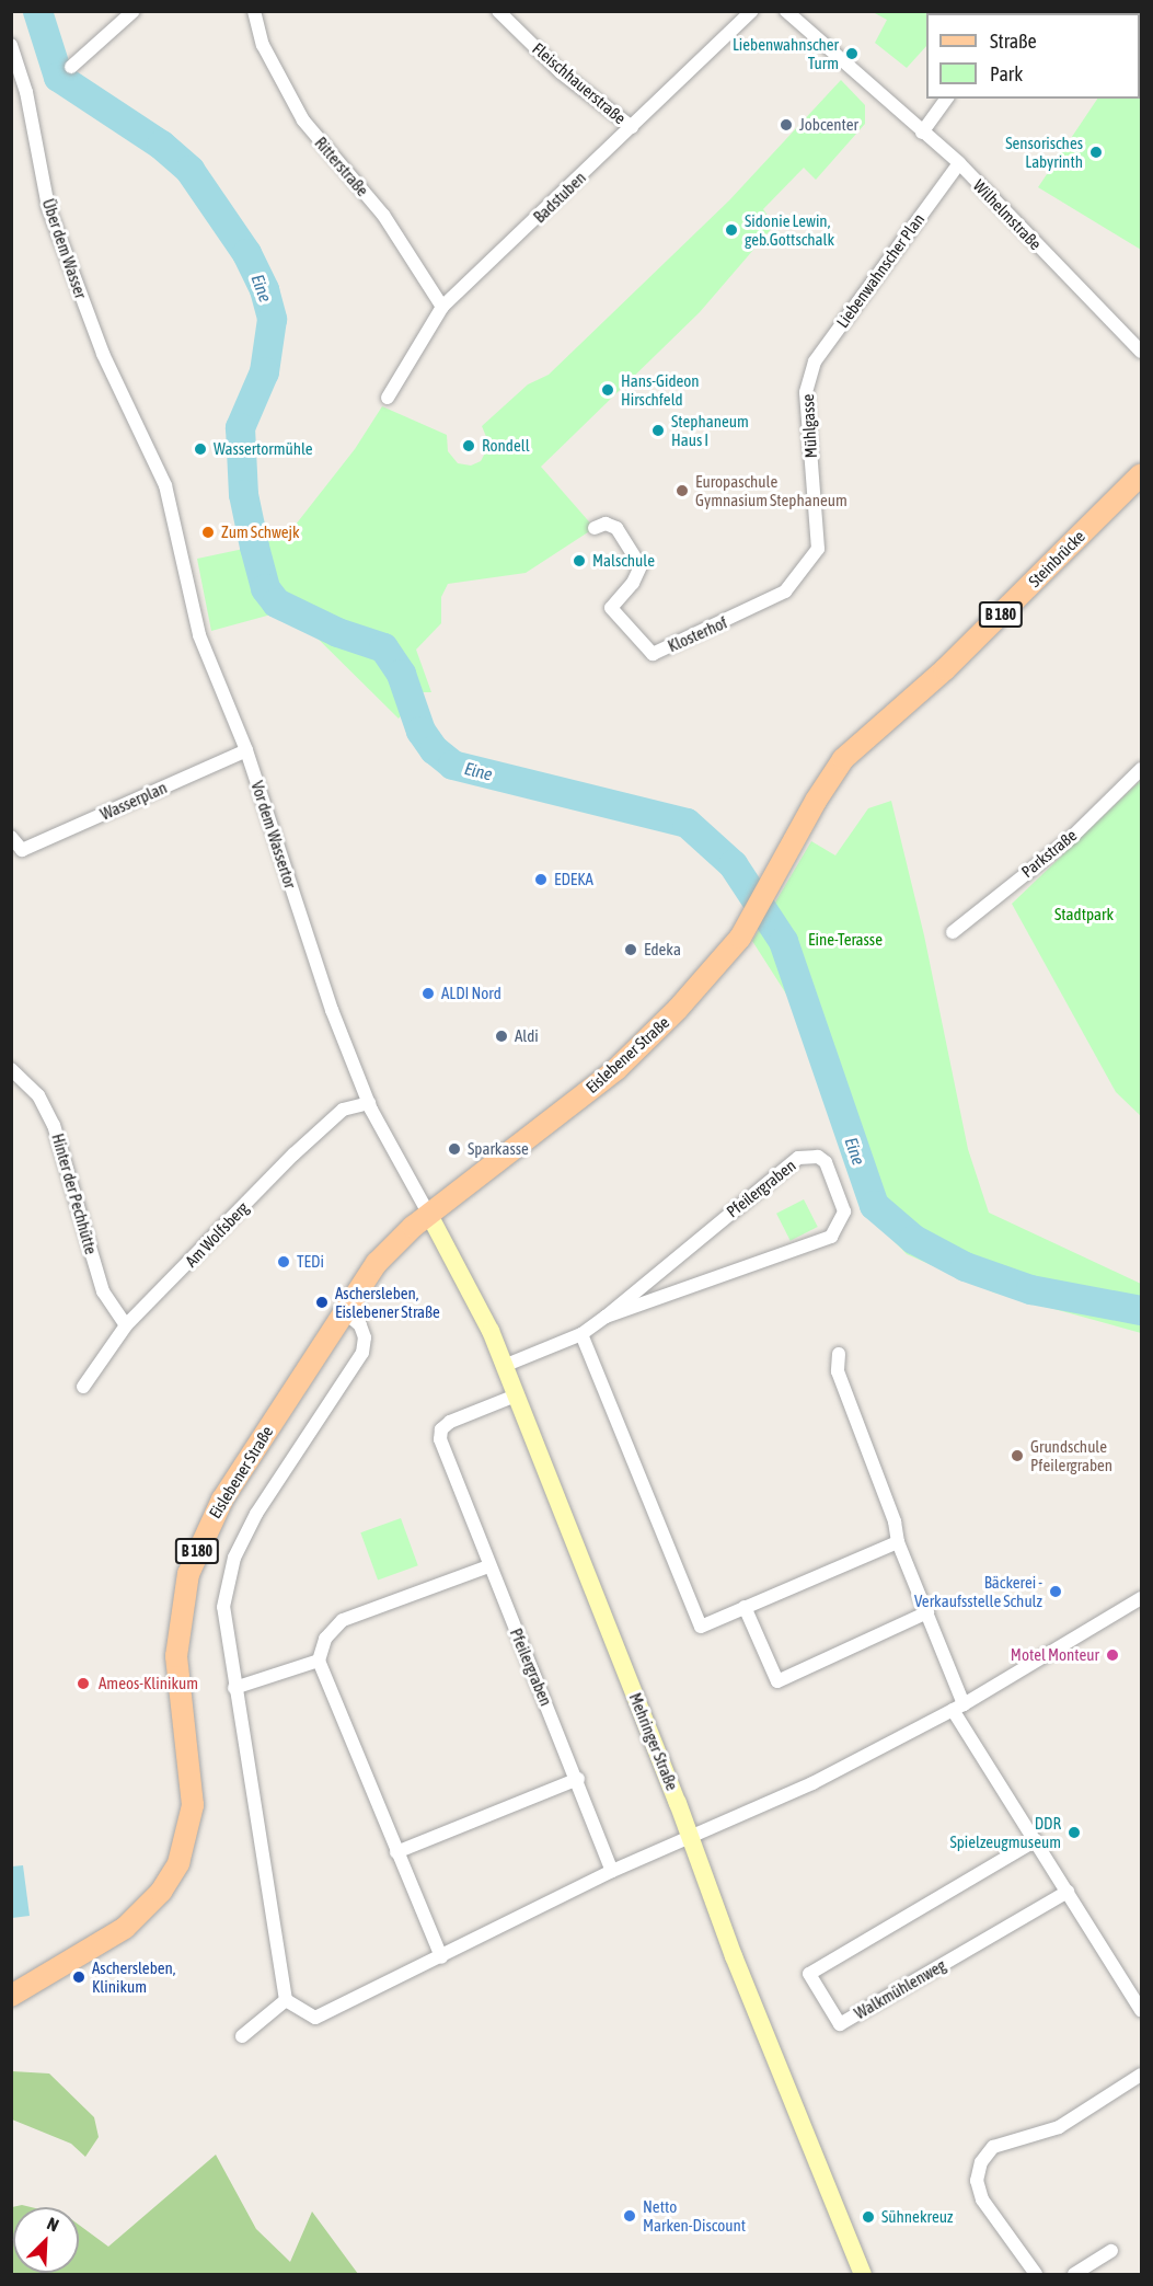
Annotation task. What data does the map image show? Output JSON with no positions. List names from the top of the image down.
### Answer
{
  "streets": {
    "main road": [
      "Steinbrücke",
      "B 180",
      "Eislebener Straße",
      "Mehringer Straße"
    ],
    "street": [
      "Fleischhauerstraße",
      "Ritterstraße",
      "Badstuben",
      "Wilhelmstraße",
      "Über dem Wasser",
      "Liebenwahnscher Plan",
      "Mühlgasse",
      "Klosterhof",
      "Wasserplan",
      "Vor dem Wassertor",
      "Parkstraße",
      "Pfeilergraben",
      "Hinter der Pechhütte",
      "Am Wolfsberg",
      "Walkmühlenweg"
    ]
  },
  "crossings": [
    ["Fleischhauerstraße", "Badstuben"],
    ["Ritterstraße", "Badstuben"],
    ["Wilhelmstraße", "Liebenwahnscher Plan"],
    ["Über dem Wasser", "Vor dem Wassertor"],
    ["Liebenwahnscher Plan", "Mühlgasse"],
    ["Mühlgasse", "Klosterhof"],
    ["Steinbrücke", "Eislebener Straße"],
    ["Wasserplan", "Vor dem Wassertor"],
    ["Vor dem Wassertor", "Eislebener Straße"],
    ["Vor dem Wassertor", "Am Wolfsberg"],
    ["Vor dem Wassertor", "Mehringer Straße"],
    ["Eislebener Straße", "Mehringer Straße"],
    ["Pfeilergraben", "Mehringer Straße"],
    ["Hinter der Pechhütte", "Am Wolfsberg"]
  ],
  "water": ["Eine"],
  "parks": ["Stadtpark", "Eine-Terasse"],
  "places": [
    "Liebenwahnscher Turm",
    "Jobcenter",
    "Sensorisches Labyrinth",
    "Sidonie Lewin, geb.Gottschalk",
    "Hans-Gideon Hirschfeld",
    "Stephaneum Haus I",
    "Rondell",
    "Wassertormühle",
    "Europaschule Gymnasium Stephaneum",
    "Zum Schwejk",
    "Malschule",
    "EDEKA",
    "Edeka",
    "ALDI Nord",
    "Aldi",
    "Sparkasse",
    "TEDi",
    "Aschersleben, Eislebener Straße",
    "Grundschule Pfeilergraben",
    "Bäckerei - Verkaufsstelle Schulz",
    "Motel Monteur",
    "Ameos-Klinikum",
    "DDR Spielzeugmuseum",
    "Aschersleben, Klinikum",
    "Netto Marken-Discount",
    "Sühnekreuz"
  ],
  "legend": ["Straße", "Park"],
  "north": "top right"
}
